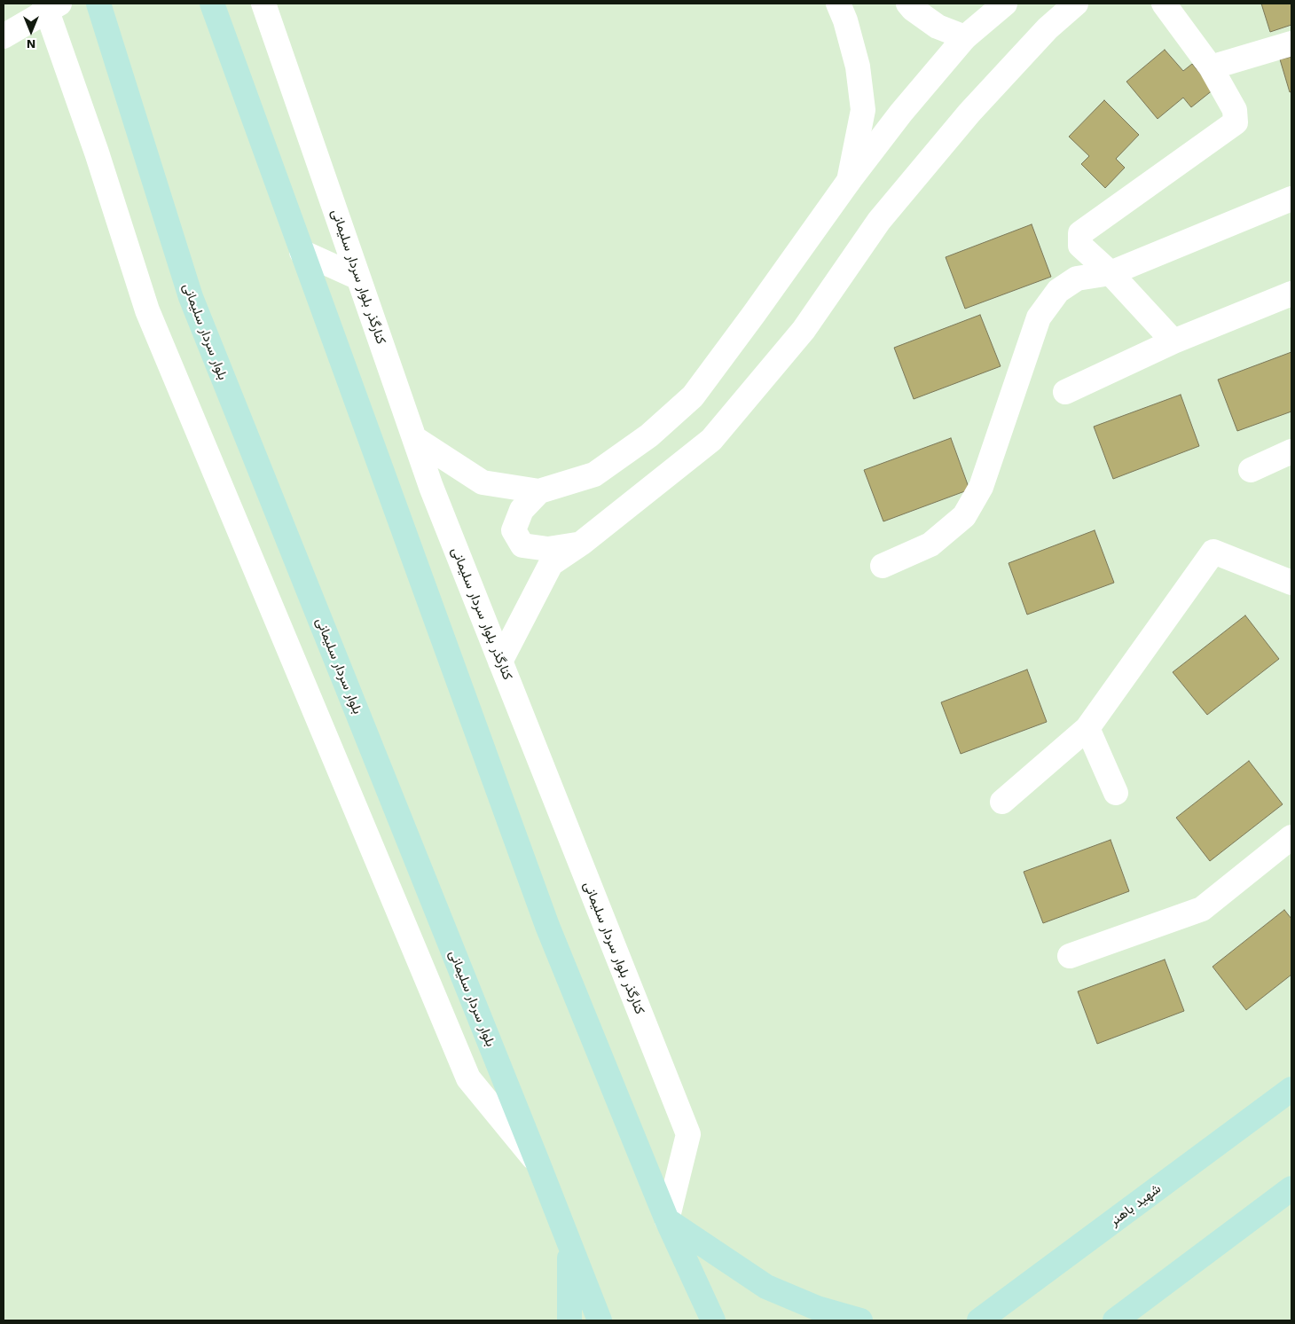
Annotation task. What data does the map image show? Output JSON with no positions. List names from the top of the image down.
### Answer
{
  "streets": {
    "main road": ["بلوار سردار سلیمانی", "شهید باهنر"],
    "street": ["کنارگذر بلوار سردار سلیمانی"]
  },
  "north": "bottom"
}
